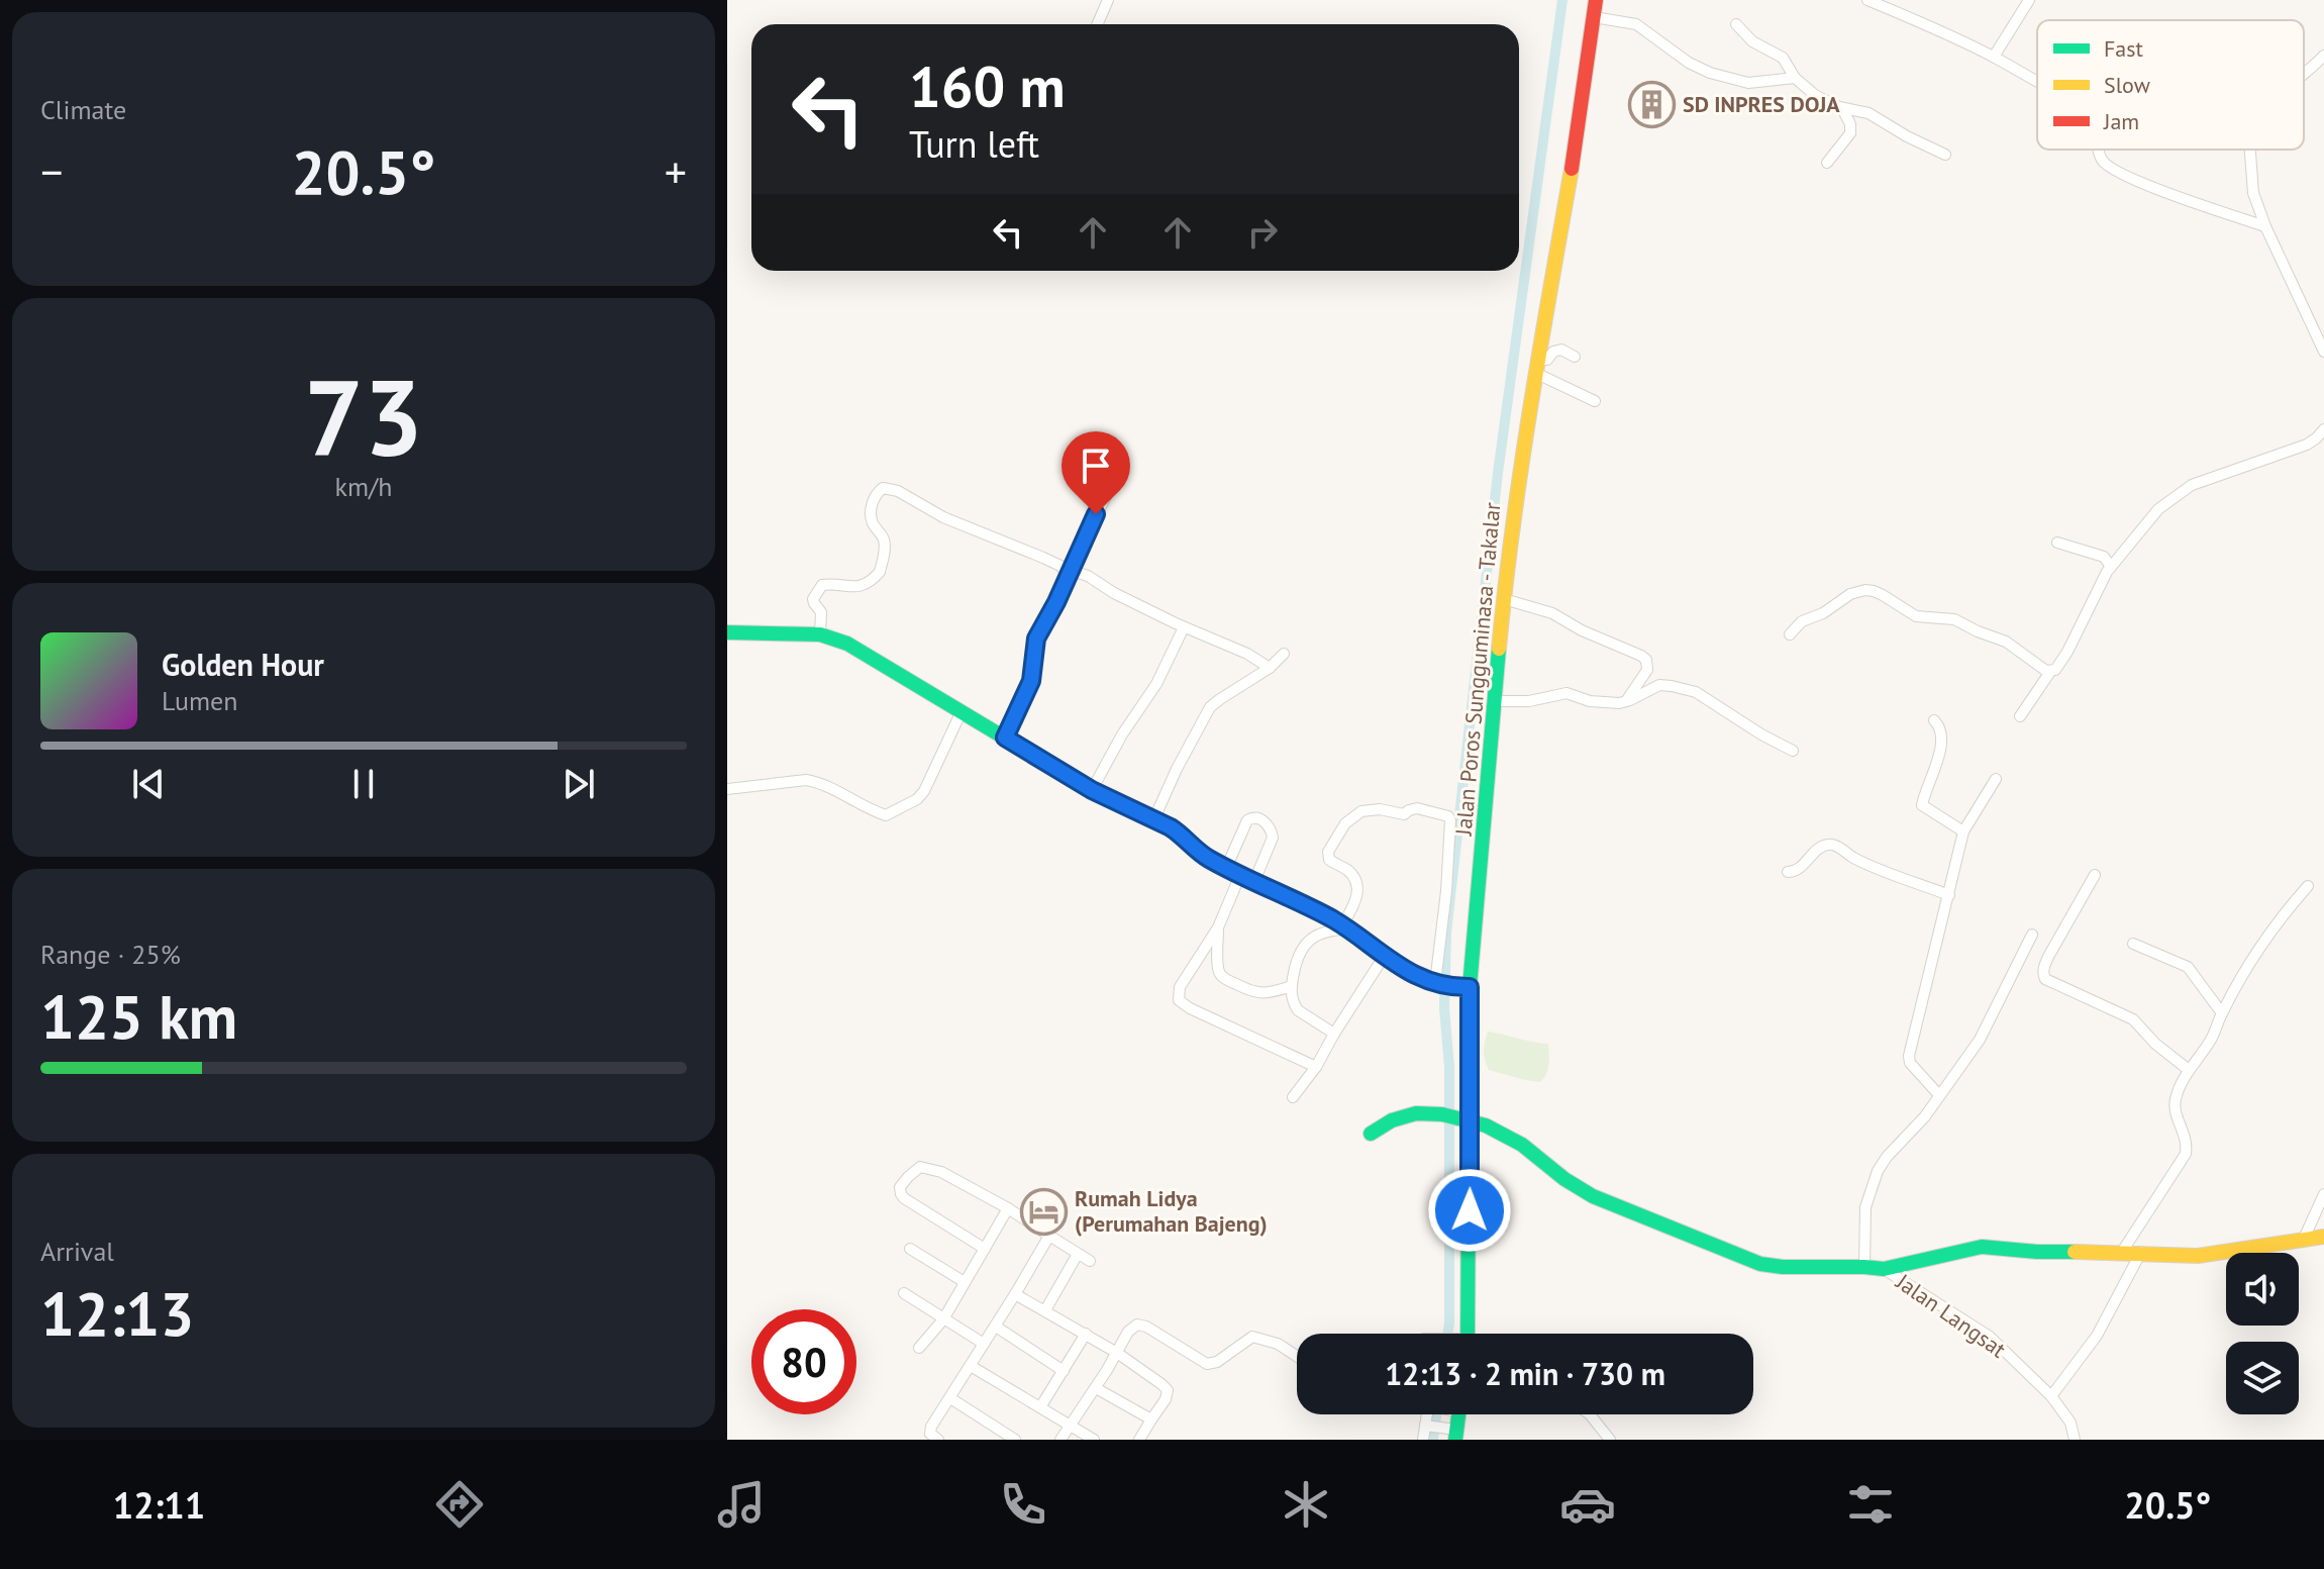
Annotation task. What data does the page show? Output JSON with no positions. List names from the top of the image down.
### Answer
{
  "streets": {
    "main road": ["Jalan Poros Sungguminasa - Takalar"],
    "street": ["Jalan Langsat"]
  },
  "places": {
    "building": ["SD INPRES DOJA"],
    "hotel": ["Rumah Lidya (Perumahan Bajeng)"]
  },
  "legend": ["Fast", "Slow", "Jam"],
  "page": {
    "tile": [
      "Climate",
      ["73", "km/h"],
      ["Range · 25%", "125 km"],
      ["Arrival", "12:13"]
    ],
    "turn": ["160 m", "Turn left"],
    "heat": ["−", "20.5°", "+"],
    "song": ["Golden Hour", "Lumen"],
    "limit": "80",
    "trip": "12:13 · 2 min · 730 m",
    "tabs": ["12:11", "20.5°"]
  }
}
